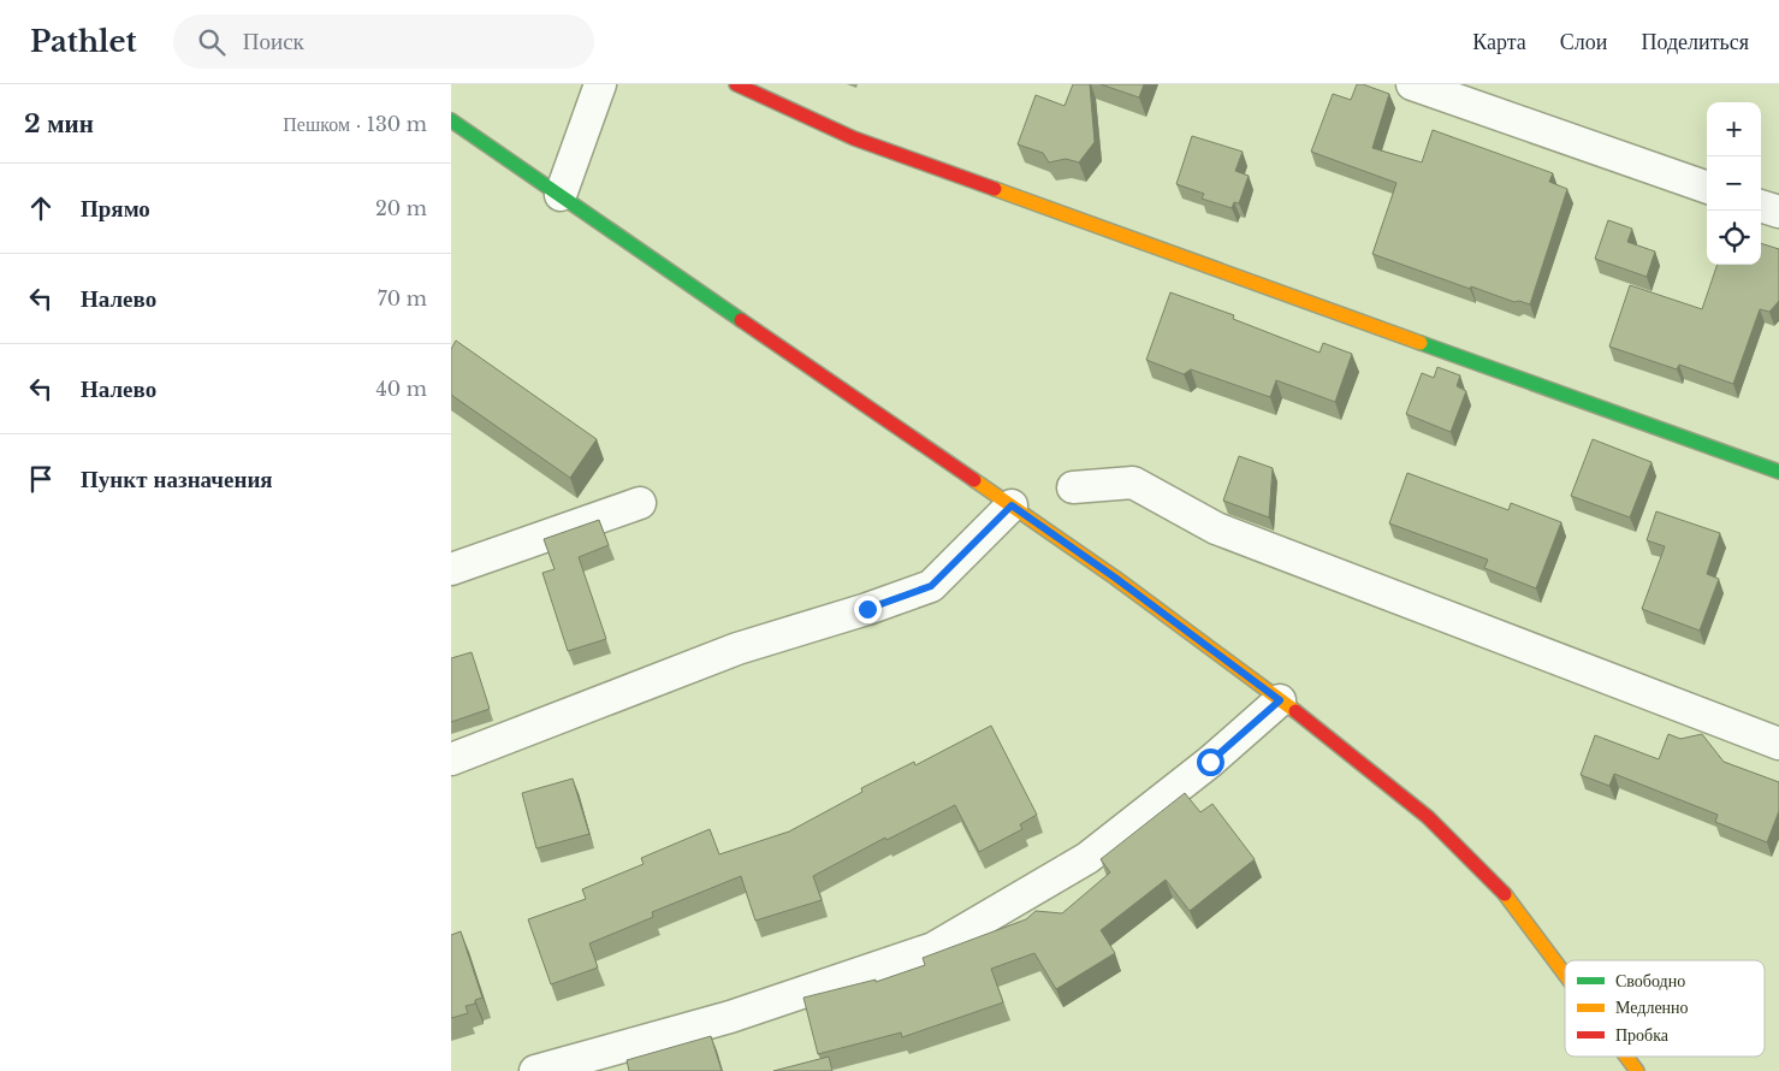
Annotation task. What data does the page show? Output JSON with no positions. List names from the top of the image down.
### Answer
{
  "legend": ["Свободно", "Медленно", "Пробка"],
  "page": {
    "header": "Pathlet",
    "search": "Поиск",
    "nav": ["Карта", "Слои", "Поделиться"],
    "heading": ["2 мин", "Пешком · 130 m"],
    "map_buttons": ["+", "−"],
    "list": [
      ["Прямо", "20 m"],
      ["Налево", "70 m"],
      ["Налево", "40 m"],
      "Пункт назначения"
    ]
  }
}
